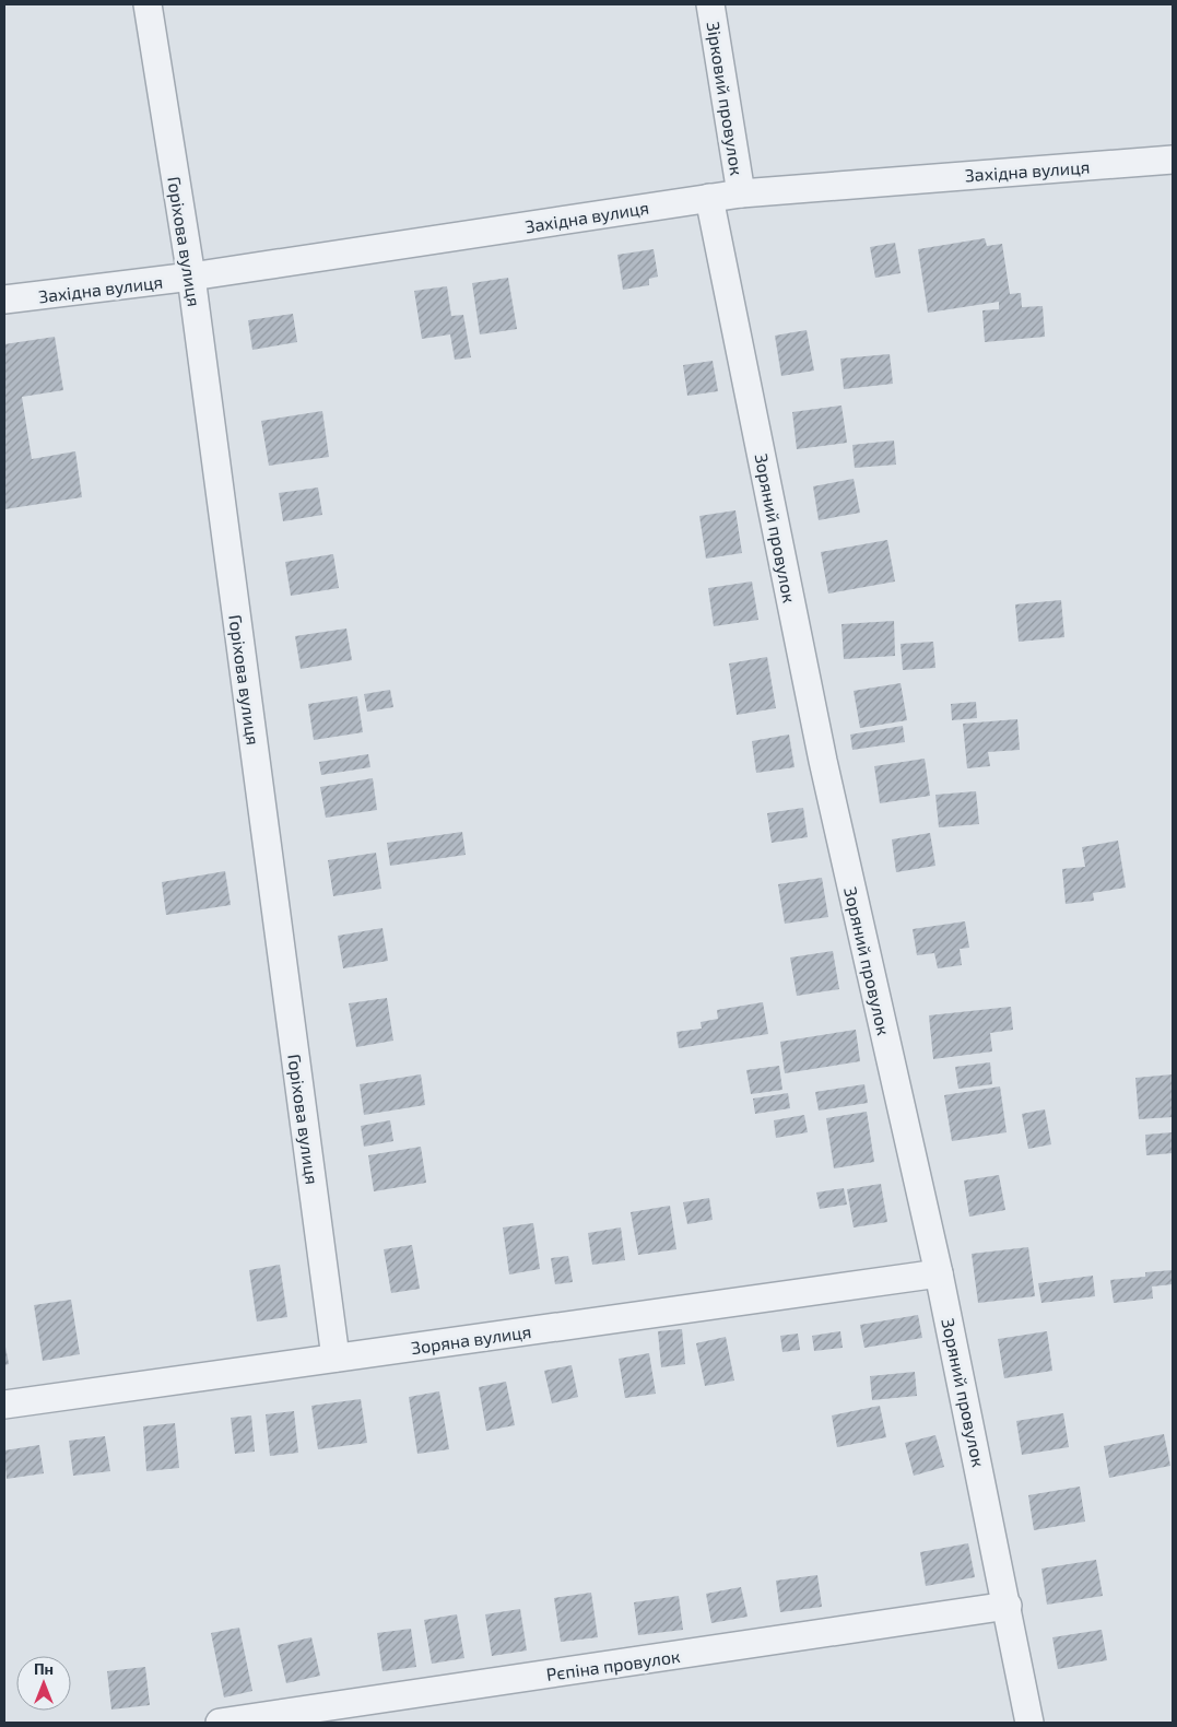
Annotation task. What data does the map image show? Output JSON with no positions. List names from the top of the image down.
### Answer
{
  "streets": {
    "street": [
      "Зірковий провулок",
      "Західна вулиця",
      "Горіхова вулиця",
      "Зоряний провулок",
      "Зоряна вулиця",
      "Рєпіна провулок"
    ]
  },
  "crossings": [
    ["Зірковий провулок", "Західна вулиця"],
    ["Західна вулиця", "Горіхова вулиця"],
    ["Західна вулиця", "Зоряний провулок"],
    ["Горіхова вулиця", "Зоряна вулиця"],
    ["Зоряний провулок", "Зоряна вулиця"],
    ["Зоряний провулок", "Рєпіна провулок"]
  ],
  "north": "top"
}
